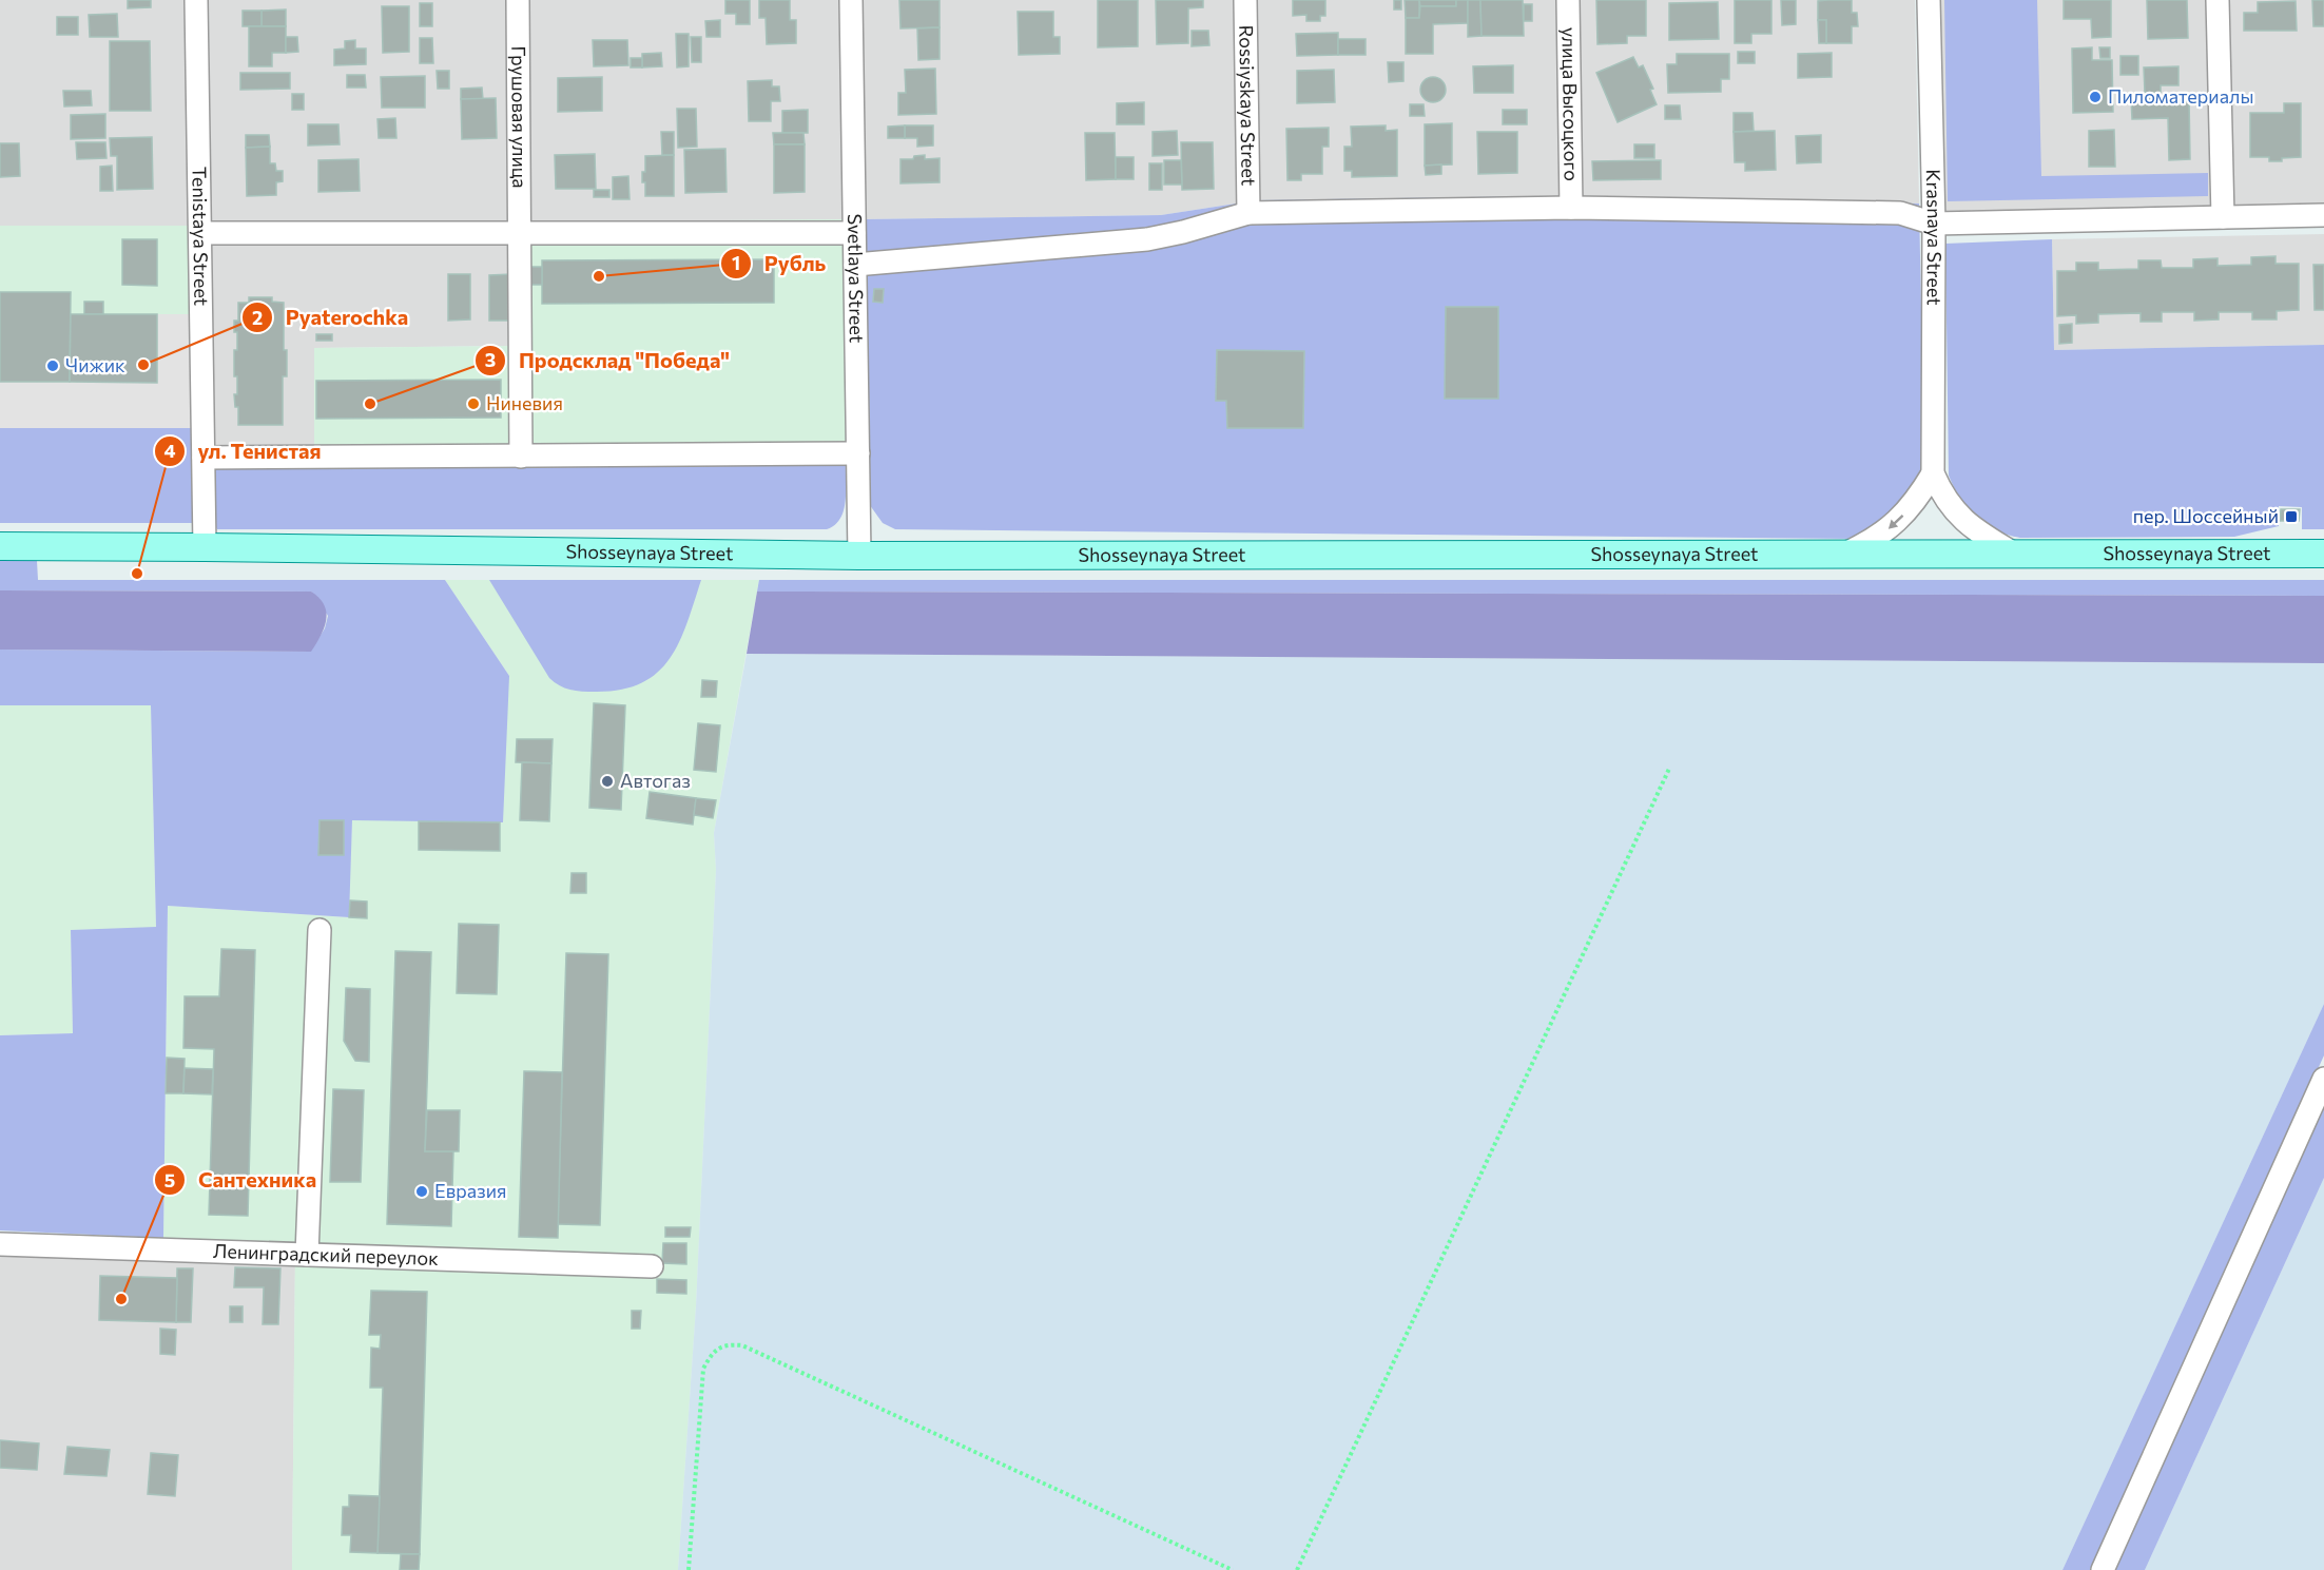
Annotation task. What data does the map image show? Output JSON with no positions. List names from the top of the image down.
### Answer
{
  "streets": {
    "main road": ["Shosseynaya Street"],
    "street": [
      "улица Высоцкого",
      "Rossiyskaya Street",
      "Грушовая улица",
      "Tenistaya Street",
      "Krasnaya Street",
      "Svetlaya Street",
      "Ленинградский переулок"
    ]
  },
  "crossings": [
    ["Tenistaya Street", "Shosseynaya Street"],
    ["Svetlaya Street", "Shosseynaya Street"]
  ],
  "places": {
    "other": [
      "Пиломатериалы",
      "Рубль",
      "Pyaterochka",
      "Чижик",
      "Продсклад \"Победа\"",
      "Ниневия",
      "ул. Тенистая",
      "Автогаз",
      "Евразия",
      "Сантехника"
    ],
    "transit": ["пер. Шоссейный"]
  }
}
